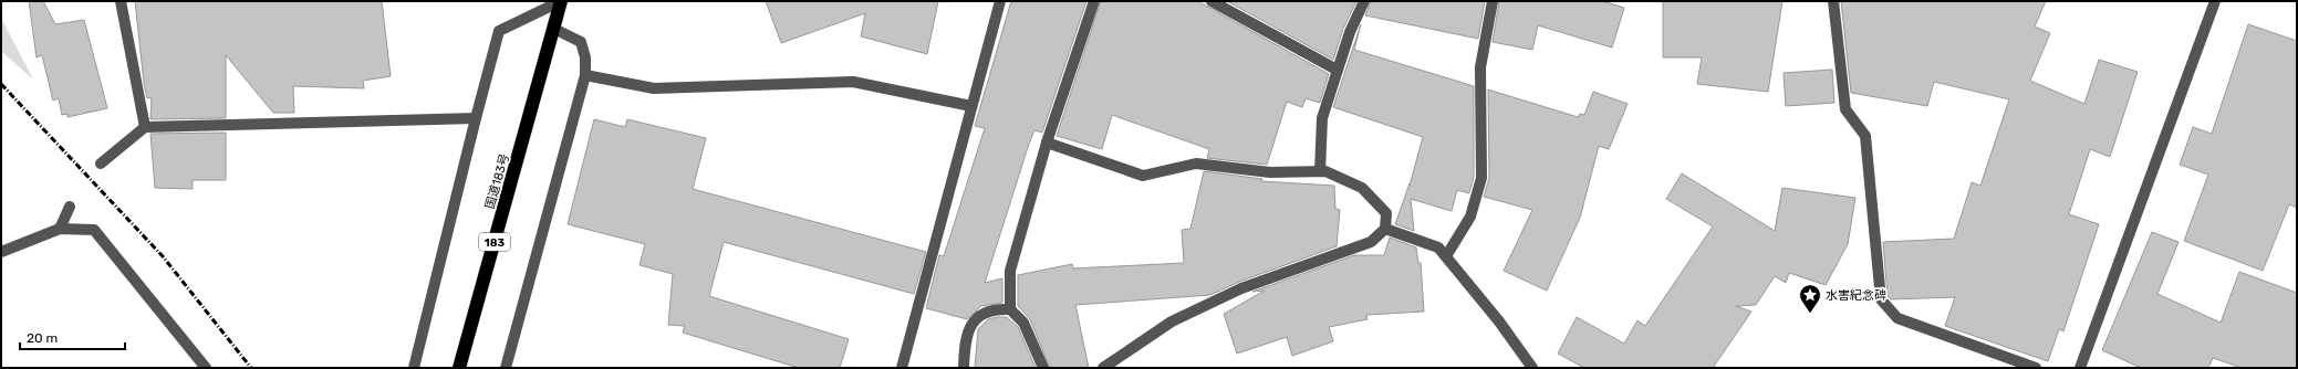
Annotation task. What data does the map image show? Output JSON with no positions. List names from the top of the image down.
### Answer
{
  "streets": {
    "highway": ["国道183号", "183"]
  },
  "places": {
    "place": ["水害紀念碑"]
  },
  "scale_bar": "20 m"
}
